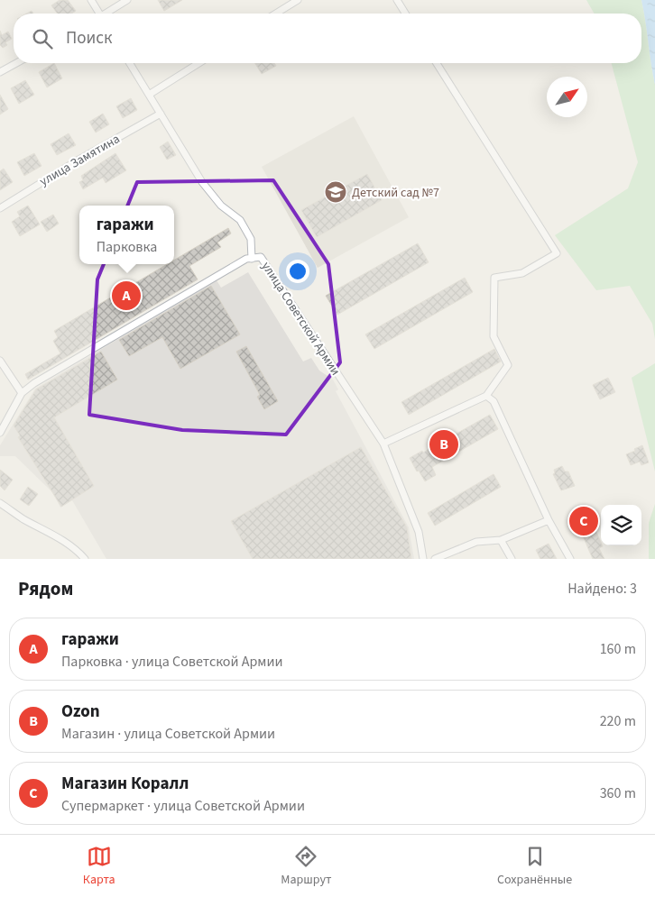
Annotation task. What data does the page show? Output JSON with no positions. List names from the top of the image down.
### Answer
{
  "streets": {
    "street": ["улица Замятина", "улица Советской Армии"]
  },
  "places": {
    "school or university": ["Детский сад №7"]
  },
  "north": "top right",
  "page": {
    "search": "Поиск",
    "popup": ["гаражи", "Парковка"],
    "pins": ["A", "B", "C"],
    "heading": ["Рядом", "Найдено: 3"],
    "list": [
      {
        "mark": "A",
        "name": "гаражи",
        "note": "Парковка · улица Советской Армии",
        "value": "160 m"
      },
      {
        "mark": "B",
        "name": "Ozon",
        "note": "Магазин · улица Советской Армии",
        "value": "220 m"
      },
      {
        "mark": "C",
        "name": "Магазин Коралл",
        "note": "Супермаркет · улица Советской Армии",
        "value": "360 m"
      }
    ],
    "nav": ["Карта", "Маршрут", "Сохранённые"]
  }
}
